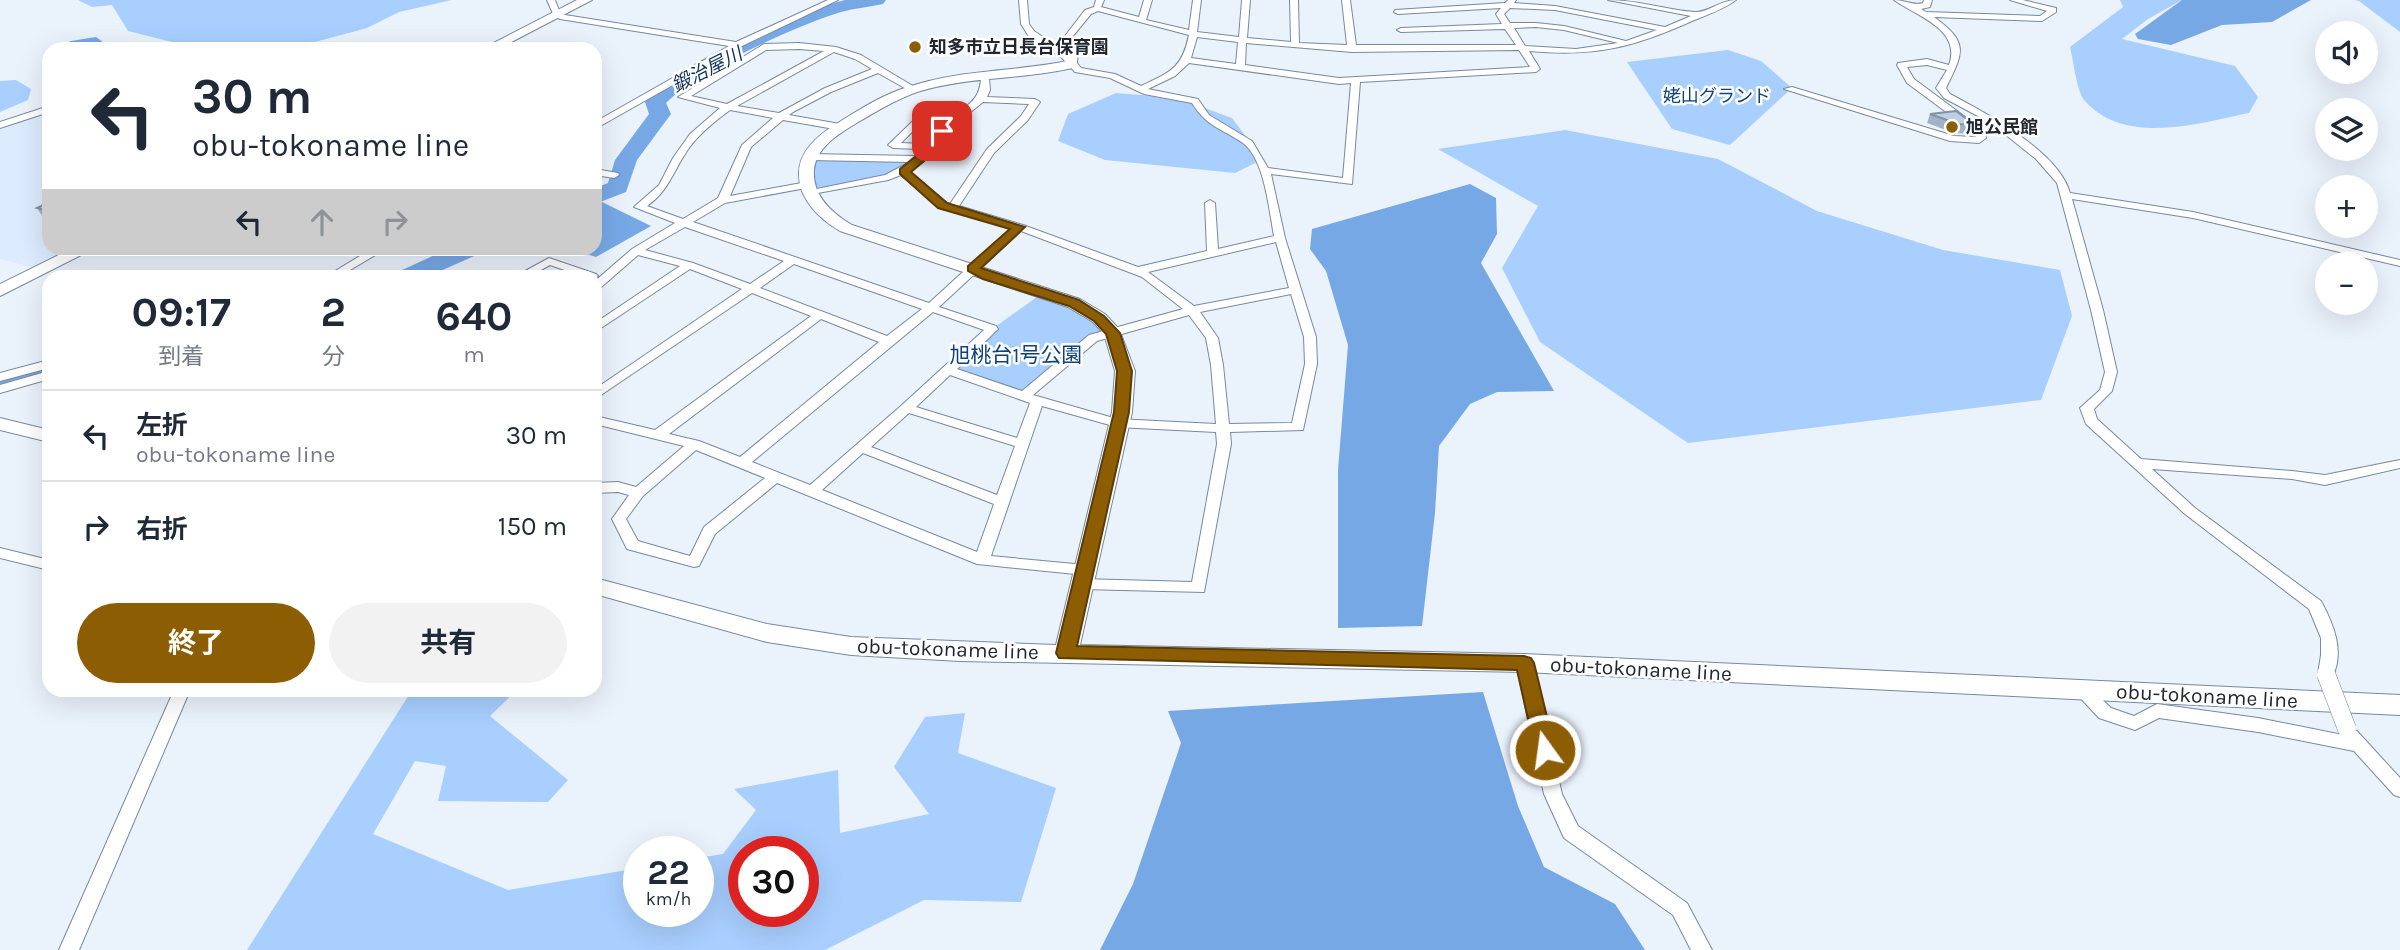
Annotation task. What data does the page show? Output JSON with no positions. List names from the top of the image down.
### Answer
{
  "streets": {
    "street": ["obu-tokoname line"]
  },
  "water": ["鍛治屋川"],
  "parks": ["姥山グランド", "旭桃台1号公園"],
  "places": ["知多市立日長台保育園", "旭公民館"],
  "page": {
    "map_buttons": ["+", "−"],
    "turn": ["30 m", "obu-tokoname line"],
    "eta": [
      "09:17",
      "到着",
      "2",
      "分",
      "640",
      "m"
    ],
    "list": [
      {
        "name": "左折",
        "note": "obu-tokoname line",
        "value": "30 m"
      },
      {
        "name": "右折",
        "value": "150 m"
      }
    ],
    "buttons": ["終了", "共有"],
    "speed": "22 km/h",
    "limit": "30"
  }
}
